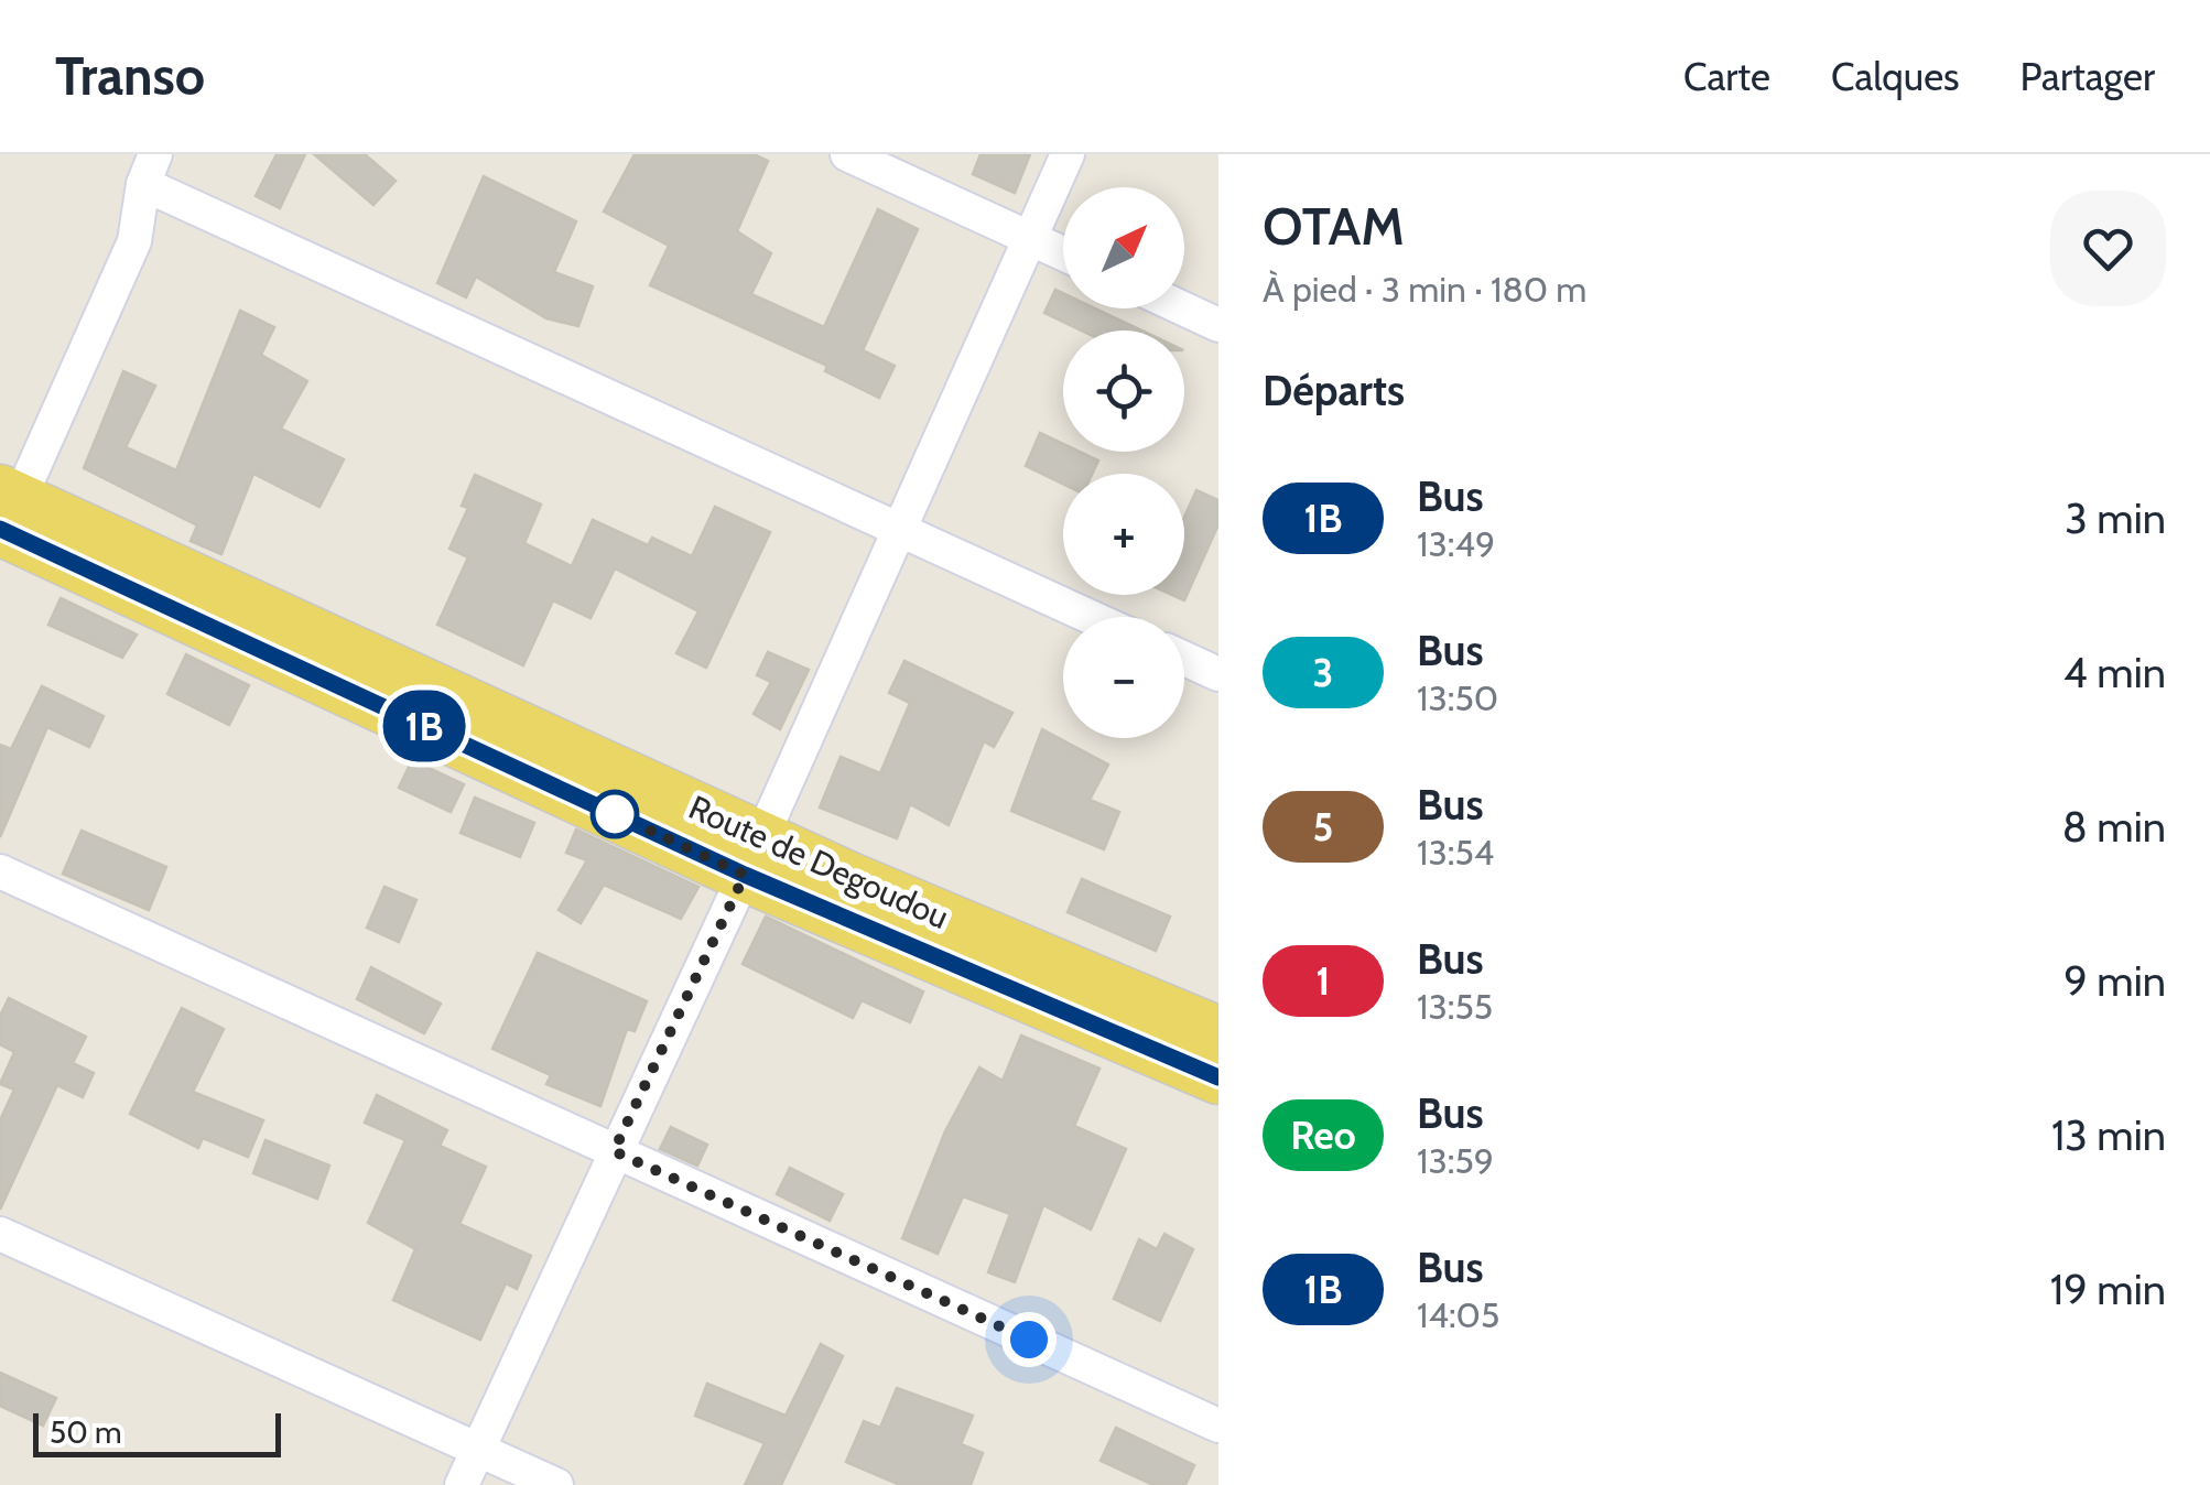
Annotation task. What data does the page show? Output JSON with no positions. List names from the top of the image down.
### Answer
{
  "streets": {
    "main road": ["Route de Degoudou"]
  },
  "lines": ["bus line 1B"],
  "scale_bar": "50 m",
  "north": "top right",
  "page": {
    "header": "Transo",
    "nav": ["Carte", "Calques", "Partager"],
    "on_map": "1B",
    "heading": [
      ["OTAM", "À pied · 3 min · 180 m"],
      "Départs"
    ],
    "map_buttons": ["+", "−"],
    "list": [
      {
        "mark": "1B",
        "name": "Bus",
        "note": "13:49",
        "value": "3 min"
      },
      {
        "mark": "3",
        "name": "Bus",
        "note": "13:50",
        "value": "4 min"
      },
      {
        "mark": "5",
        "name": "Bus",
        "note": "13:54",
        "value": "8 min"
      },
      {
        "mark": "1",
        "name": "Bus",
        "note": "13:55",
        "value": "9 min"
      },
      {
        "mark": "Reo",
        "name": "Bus",
        "note": "13:59",
        "value": "13 min"
      },
      {
        "mark": "1B",
        "name": "Bus",
        "note": "14:05",
        "value": "19 min"
      }
    ],
    "scale": "50 m"
  }
}
